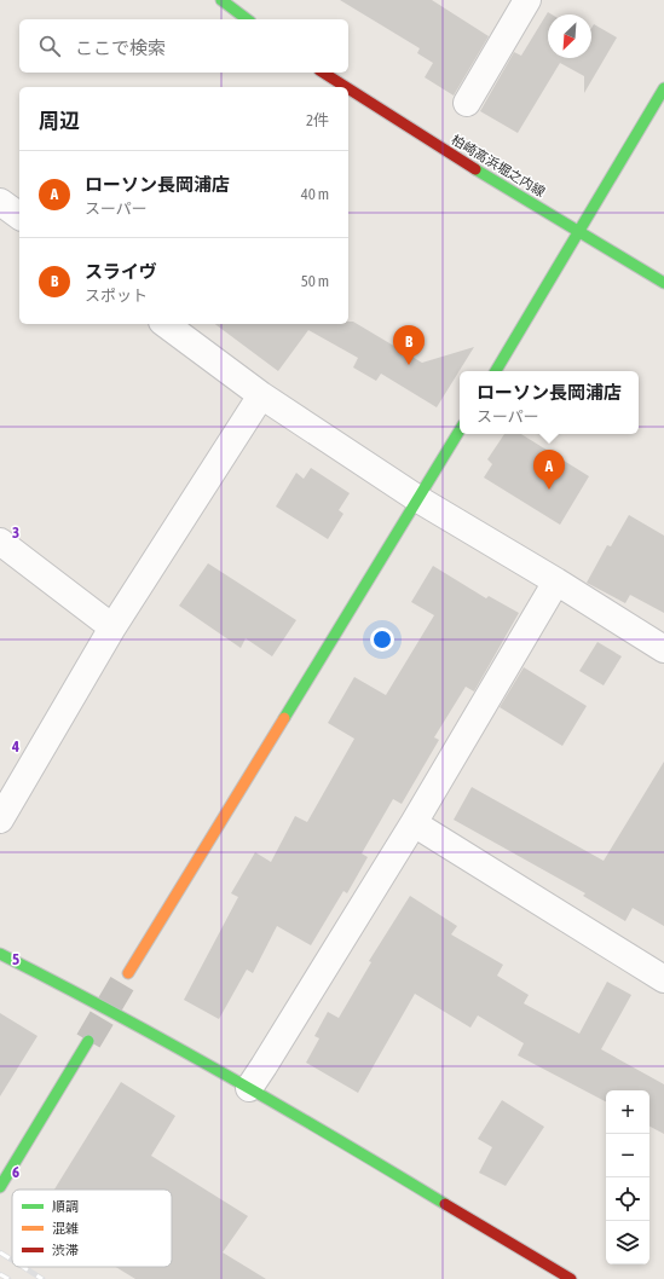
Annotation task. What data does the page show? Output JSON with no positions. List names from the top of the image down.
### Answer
{
  "streets": {
    "street": ["柏崎高浜堀之内線"]
  },
  "legend": ["順調", "混雑", "渋滞"],
  "north": "bottom left",
  "page": {
    "search": "ここで検索",
    "heading": ["周辺", "2件"],
    "list": [
      {
        "mark": "A",
        "name": "ローソン長岡浦店",
        "note": "スーパー",
        "value": "40 m"
      },
      {
        "mark": "B",
        "name": "スライヴ",
        "note": "スポット",
        "value": "50 m"
      }
    ],
    "pins": ["B", "A"],
    "popup": ["ローソン長岡浦店", "スーパー"],
    "map_buttons": ["+", "−"]
  },
  "grid": {
    "rows": [
      "3",
      "4",
      "5",
      "6"
    ]
  }
}
